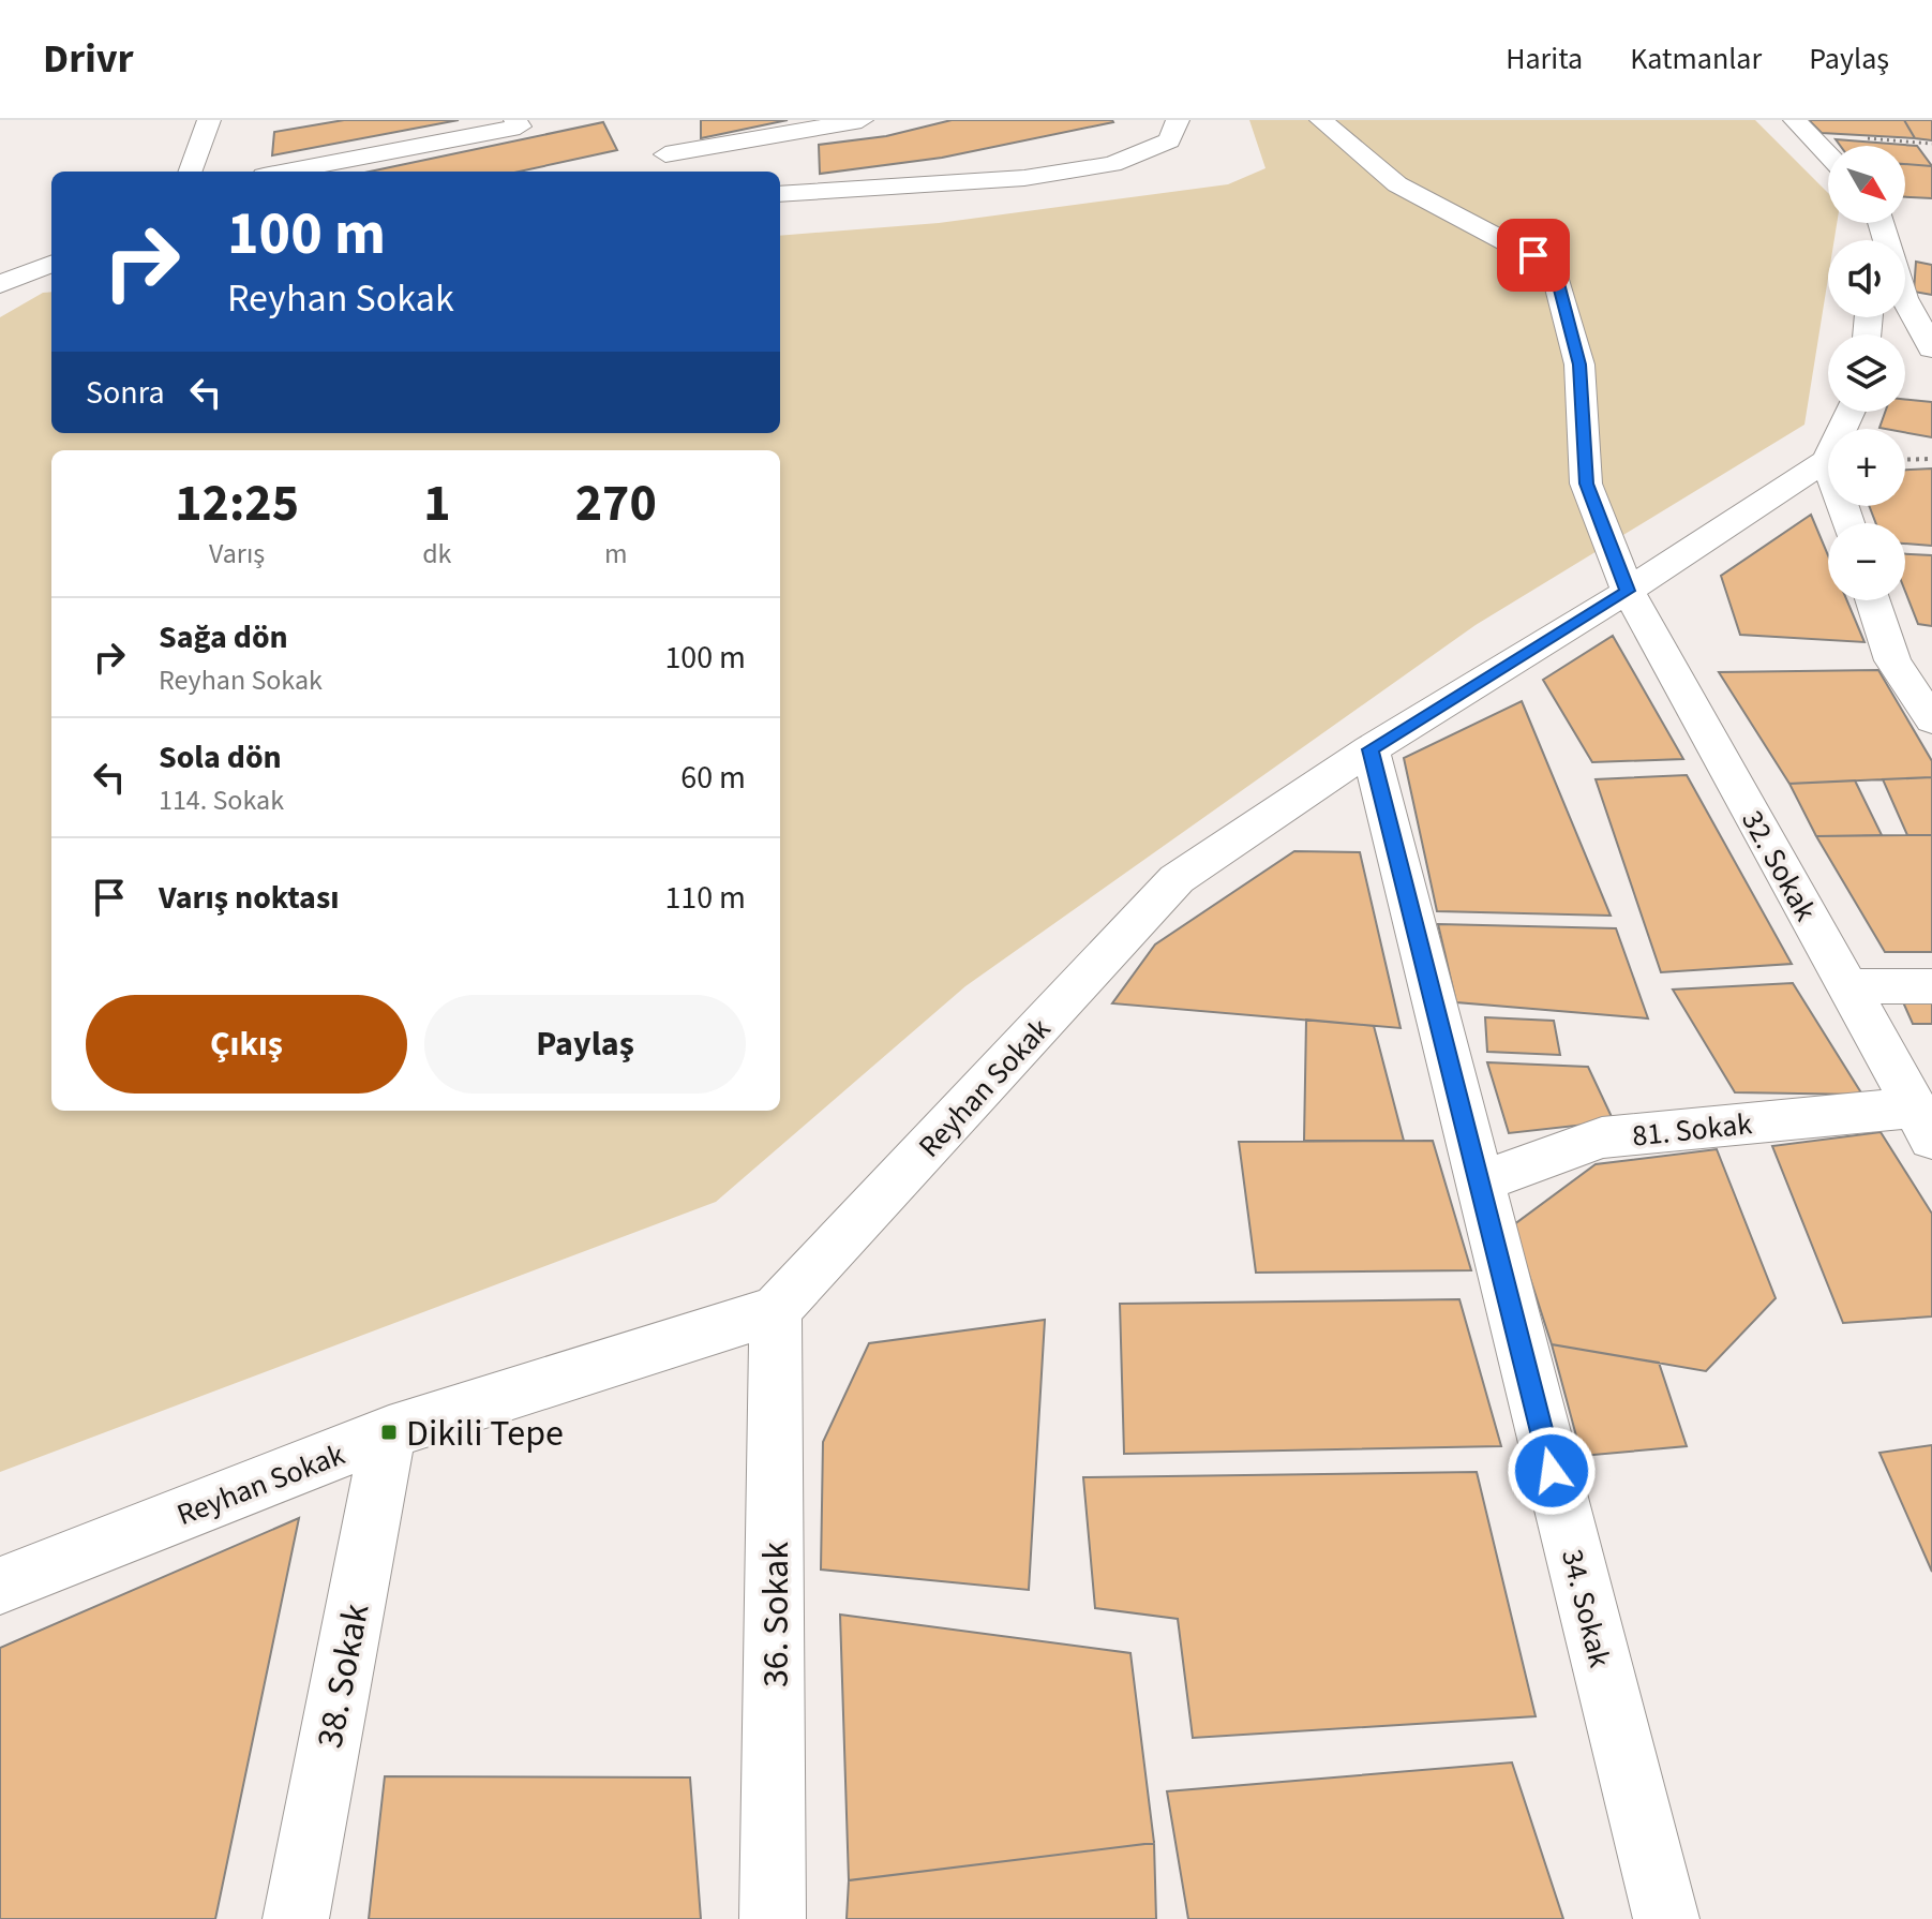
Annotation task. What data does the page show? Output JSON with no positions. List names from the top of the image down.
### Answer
{
  "streets": {
    "street": [
      "32. Sokak",
      "Reyhan Sokak",
      "81. Sokak",
      "34. Sokak",
      "36. Sokak",
      "38. Sokak"
    ]
  },
  "crossings": [
    ["32. Sokak", "Reyhan Sokak"],
    ["32. Sokak", "81. Sokak"],
    ["Reyhan Sokak", "34. Sokak"],
    ["Reyhan Sokak", "36. Sokak"],
    ["Reyhan Sokak", "38. Sokak"],
    ["81. Sokak", "34. Sokak"]
  ],
  "places": {
    "transit": ["Dikili Tepe"]
  },
  "north": "bottom right",
  "page": {
    "header": "Drivr",
    "nav": ["Harita", "Katmanlar", "Paylaş"],
    "map_buttons": ["+", "−"],
    "turn": ["100 m", "Reyhan Sokak"],
    "then": "Sonra",
    "eta": [
      "12:25",
      "Varış",
      "1",
      "dk",
      "270",
      "m"
    ],
    "list": [
      {
        "name": "Sağa dön",
        "note": "Reyhan Sokak",
        "value": "100 m"
      },
      {
        "name": "Sola dön",
        "note": "114. Sokak",
        "value": "60 m"
      },
      {
        "name": "Varış noktası",
        "value": "110 m"
      }
    ],
    "buttons": ["Çıkış", "Paylaş"]
  }
}
